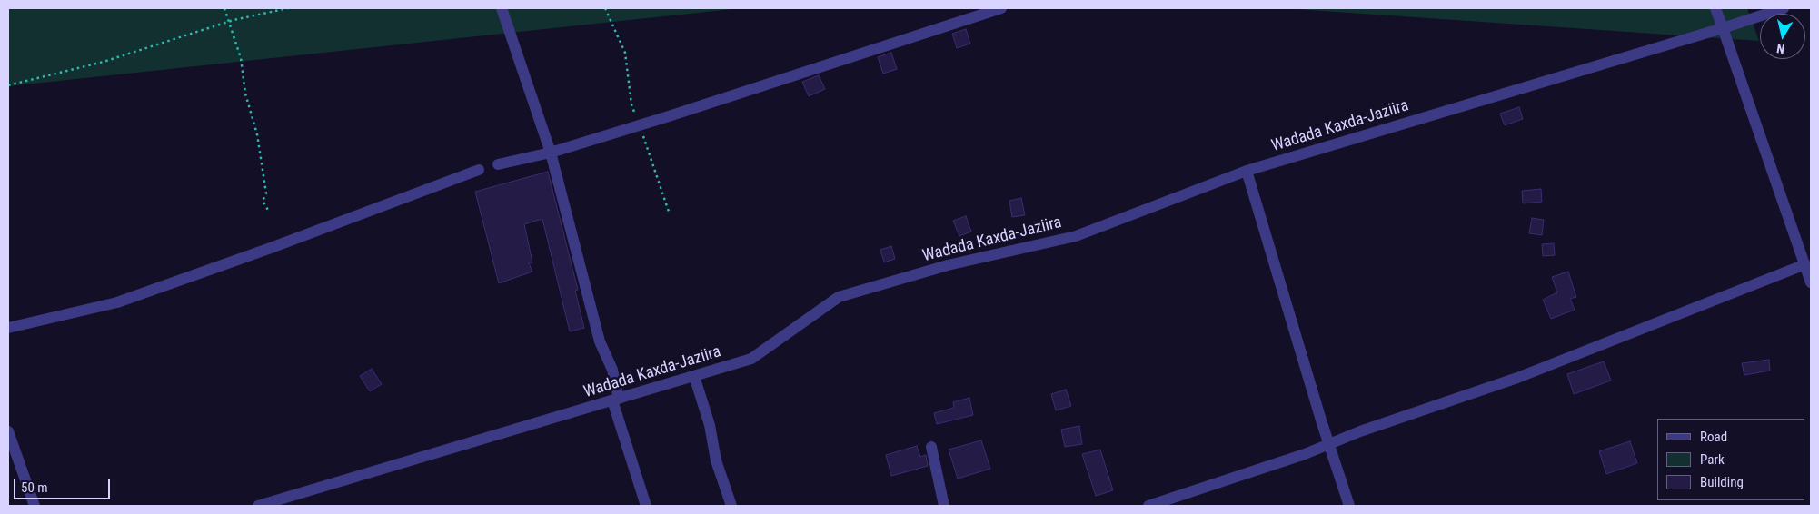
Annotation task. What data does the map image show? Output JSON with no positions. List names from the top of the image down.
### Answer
{
  "streets": {
    "street": ["Wadada Kaxda-Jaziira"]
  },
  "legend": ["Road", "Park", "Building"],
  "scale_bar": "50 m",
  "north": "bottom"
}
